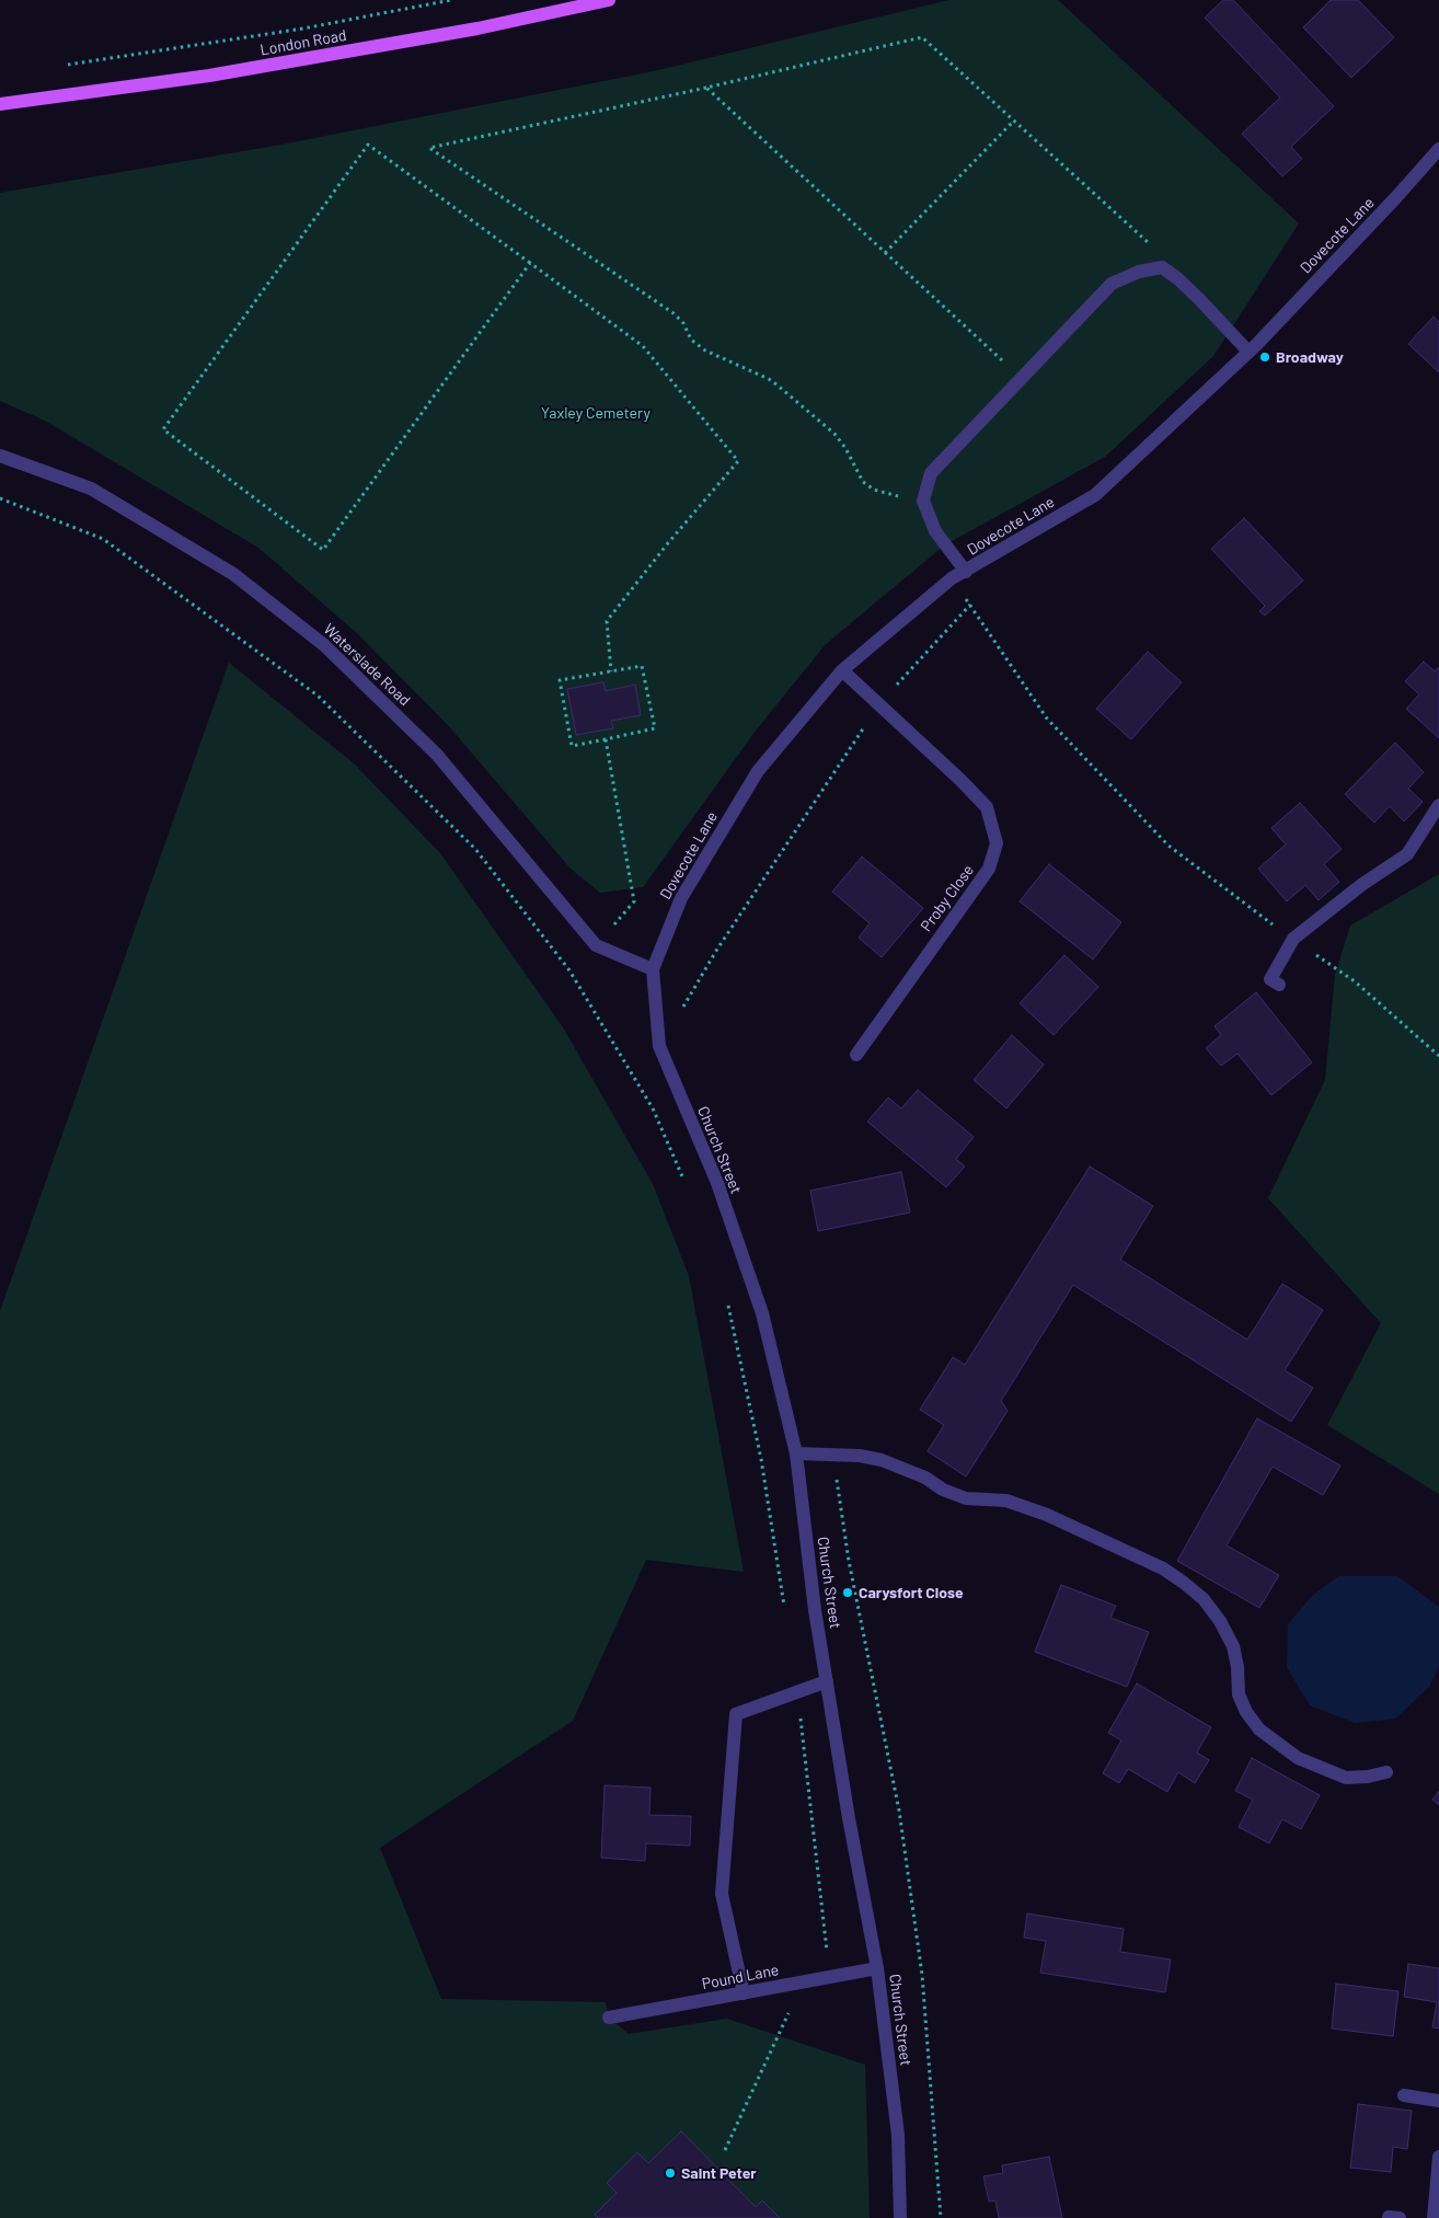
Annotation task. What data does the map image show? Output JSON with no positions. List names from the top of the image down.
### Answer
{
  "streets": {
    "main road": ["London Road"],
    "street": [
      "Dovecote Lane",
      "Waterslade Road",
      "Proby Close",
      "Church Street",
      "Pound Lane"
    ]
  },
  "crossings": [
    ["Dovecote Lane", "Waterslade Road"],
    ["Dovecote Lane", "Proby Close"],
    ["Dovecote Lane", "Church Street"],
    ["Waterslade Road", "Church Street"],
    ["Church Street", "Pound Lane"]
  ],
  "parks": ["Yaxley Cemetery"],
  "places": ["Broadway", "Carysfort Close", "Saint Peter"]
}
